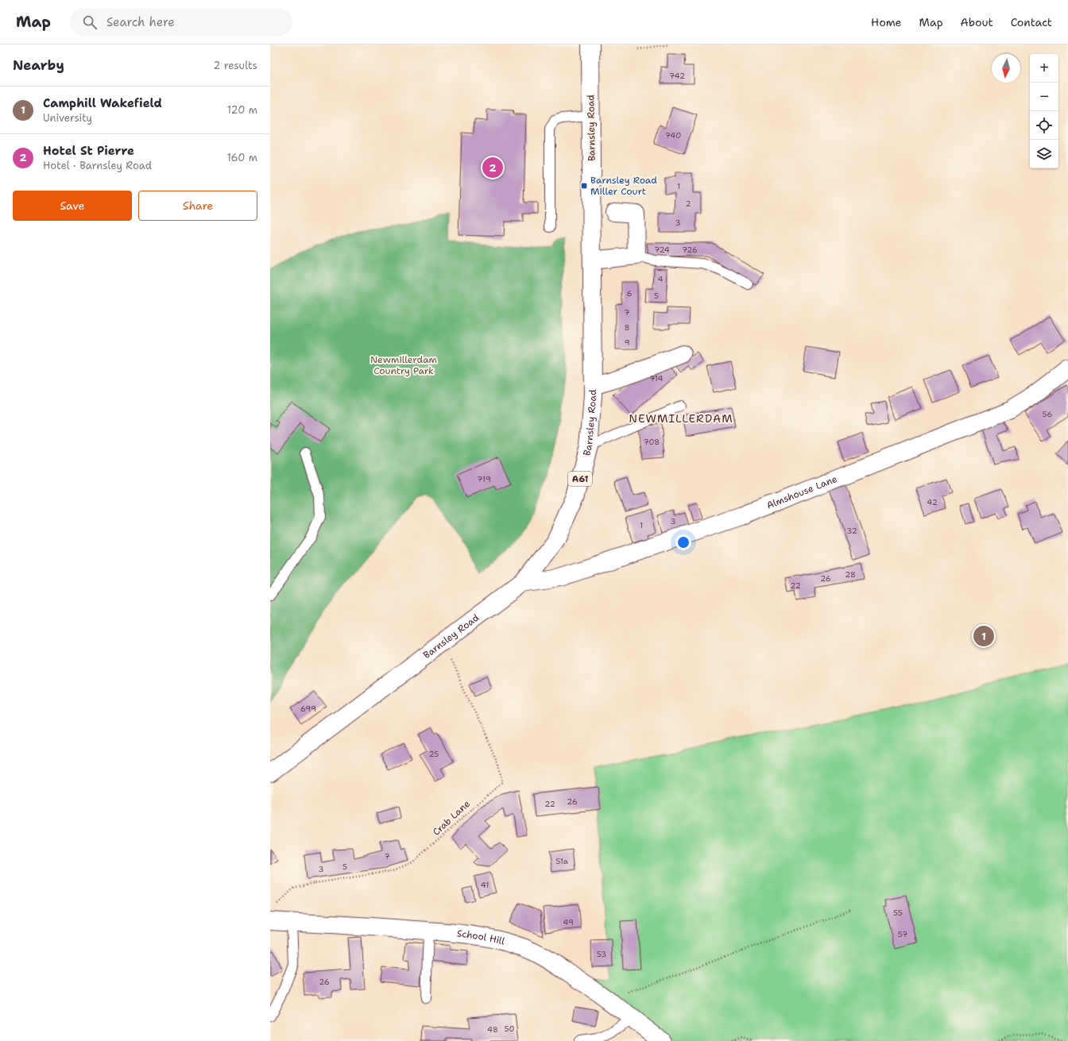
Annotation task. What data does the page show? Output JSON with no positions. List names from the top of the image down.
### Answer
{
  "streets": {
    "street": [
      "Barnsley Road",
      "A61",
      "Almshouse Lane",
      "School Hill"
    ],
    "path": ["Crab Lane"]
  },
  "crossings": [
    ["Barnsley Road", "Almshouse Lane"],
    ["Barnsley Road", "Crab Lane"],
    ["Crab Lane", "School Hill"]
  ],
  "districts": ["NEWMILLERDAM"],
  "parks": ["Newmillerdam Country Park"],
  "places": {
    "transit": ["Barnsley Road Miller Court"]
  },
  "house_numbers": [
    "742",
    "740",
    "1",
    "2",
    "3",
    "724",
    "726",
    "4",
    "6",
    "5",
    "7",
    "8",
    "9",
    "714",
    "56",
    "708",
    "719",
    "42",
    "3",
    "1",
    "32",
    "28",
    "26",
    "22",
    "699",
    "25",
    "26",
    "22",
    "7",
    "51a",
    "5",
    "3",
    "41",
    "55",
    "49",
    "57",
    "53",
    "26",
    "50",
    "48"
  ],
  "north": "bottom",
  "page": {
    "header": "Map",
    "search": "Search here",
    "nav": [
      "Home",
      "Map",
      "About",
      "Contact"
    ],
    "heading": ["Nearby", "2 results"],
    "map_buttons": ["+", "−"],
    "list": [
      {
        "mark": "1",
        "name": "Camphill Wakefield",
        "note": "University",
        "value": "120 m"
      },
      {
        "mark": "2",
        "name": "Hotel St Pierre",
        "note": "Hotel · Barnsley Road",
        "value": "160 m"
      }
    ],
    "pins": ["2", "1"],
    "buttons": ["Save", "Share"]
  }
}
